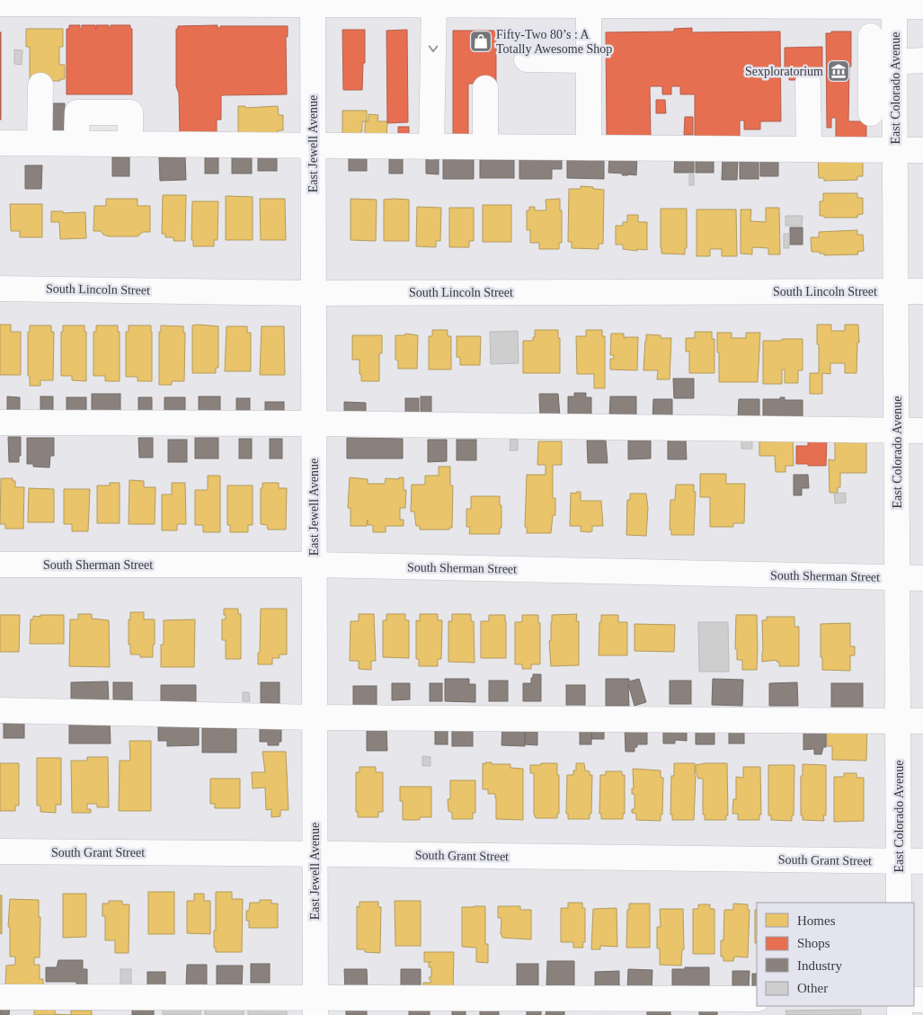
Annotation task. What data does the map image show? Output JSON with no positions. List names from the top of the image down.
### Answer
{
  "streets": {
    "street": [
      "East Colorado Avenue",
      "East Jewell Avenue",
      "South Lincoln Street",
      "South Sherman Street",
      "South Grant Street"
    ]
  },
  "crossings": [
    ["East Colorado Avenue", "South Lincoln Street"],
    ["East Colorado Avenue", "South Sherman Street"],
    ["East Colorado Avenue", "South Grant Street"],
    ["East Jewell Avenue", "South Lincoln Street"],
    ["East Jewell Avenue", "South Sherman Street"],
    ["East Jewell Avenue", "South Grant Street"]
  ],
  "places": {
    "shop": ["Fifty-Two 80’s : A Totally Awesome Shop"],
    "museum": ["Sexploratorium"]
  },
  "legend": [
    "Homes",
    "Shops",
    "Industry",
    "Other"
  ]
}
